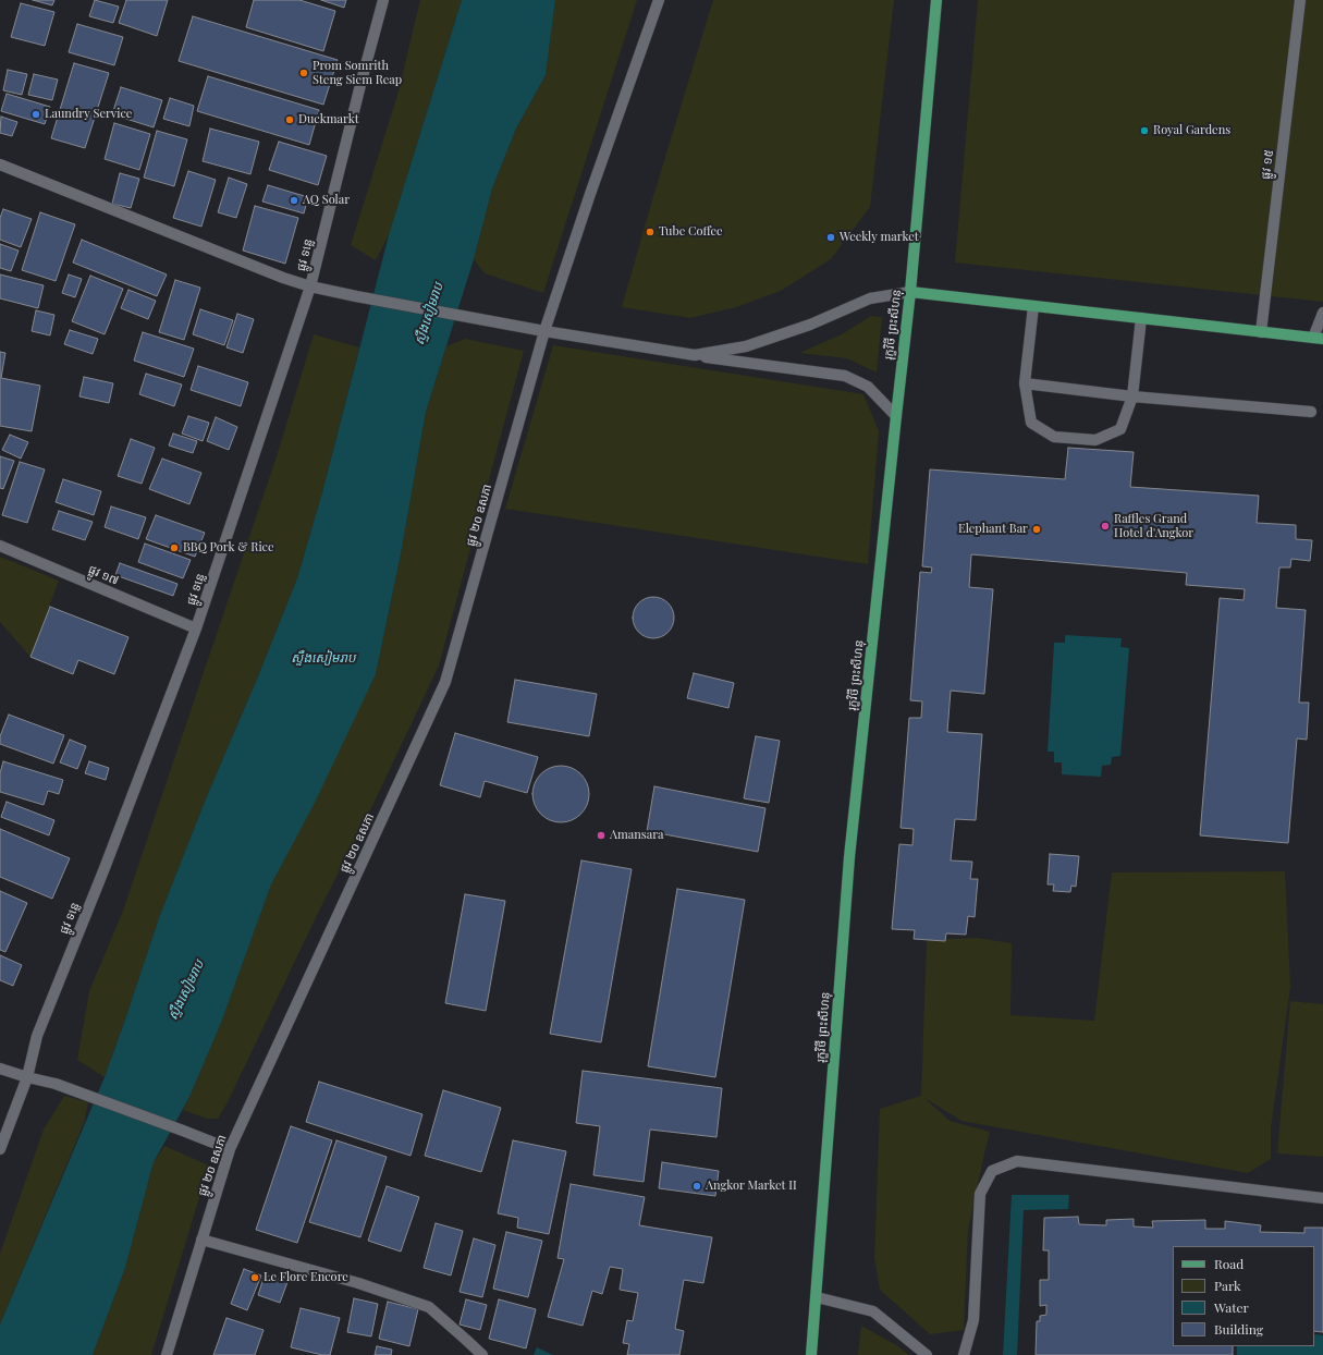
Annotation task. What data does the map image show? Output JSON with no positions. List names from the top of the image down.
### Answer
{
  "streets": {
    "main road": ["រុក្ខវិថី ព្រះសីហនុ"],
    "street": [
      "ផ្លូវ ១៥",
      "ផ្លូវ ទន្លេ",
      "ផ្លូវ ២០ ឧសភា",
      "ផ្លូវ ១៧"
    ]
  },
  "crossings": [
    ["ផ្លូវ ទន្លេ", "ផ្លូវ ១៧"]
  ],
  "water": ["ស្ទឹងសៀមរាប"],
  "places": [
    "Prom Somrith Steng Siem Reap",
    "Laundry Service",
    "Duckmarkt",
    "Royal Gardens",
    "AQ Solar",
    "Tube Coffee",
    "Weekly market",
    "Raffles Grand Hotel d'Angkor",
    "Elephant Bar",
    "BBQ Pork & Rice",
    "Amansara",
    "Angkor Market II",
    "Le Flore Encore"
  ],
  "legend": [
    "Road",
    "Park",
    "Water",
    "Building"
  ]
}
